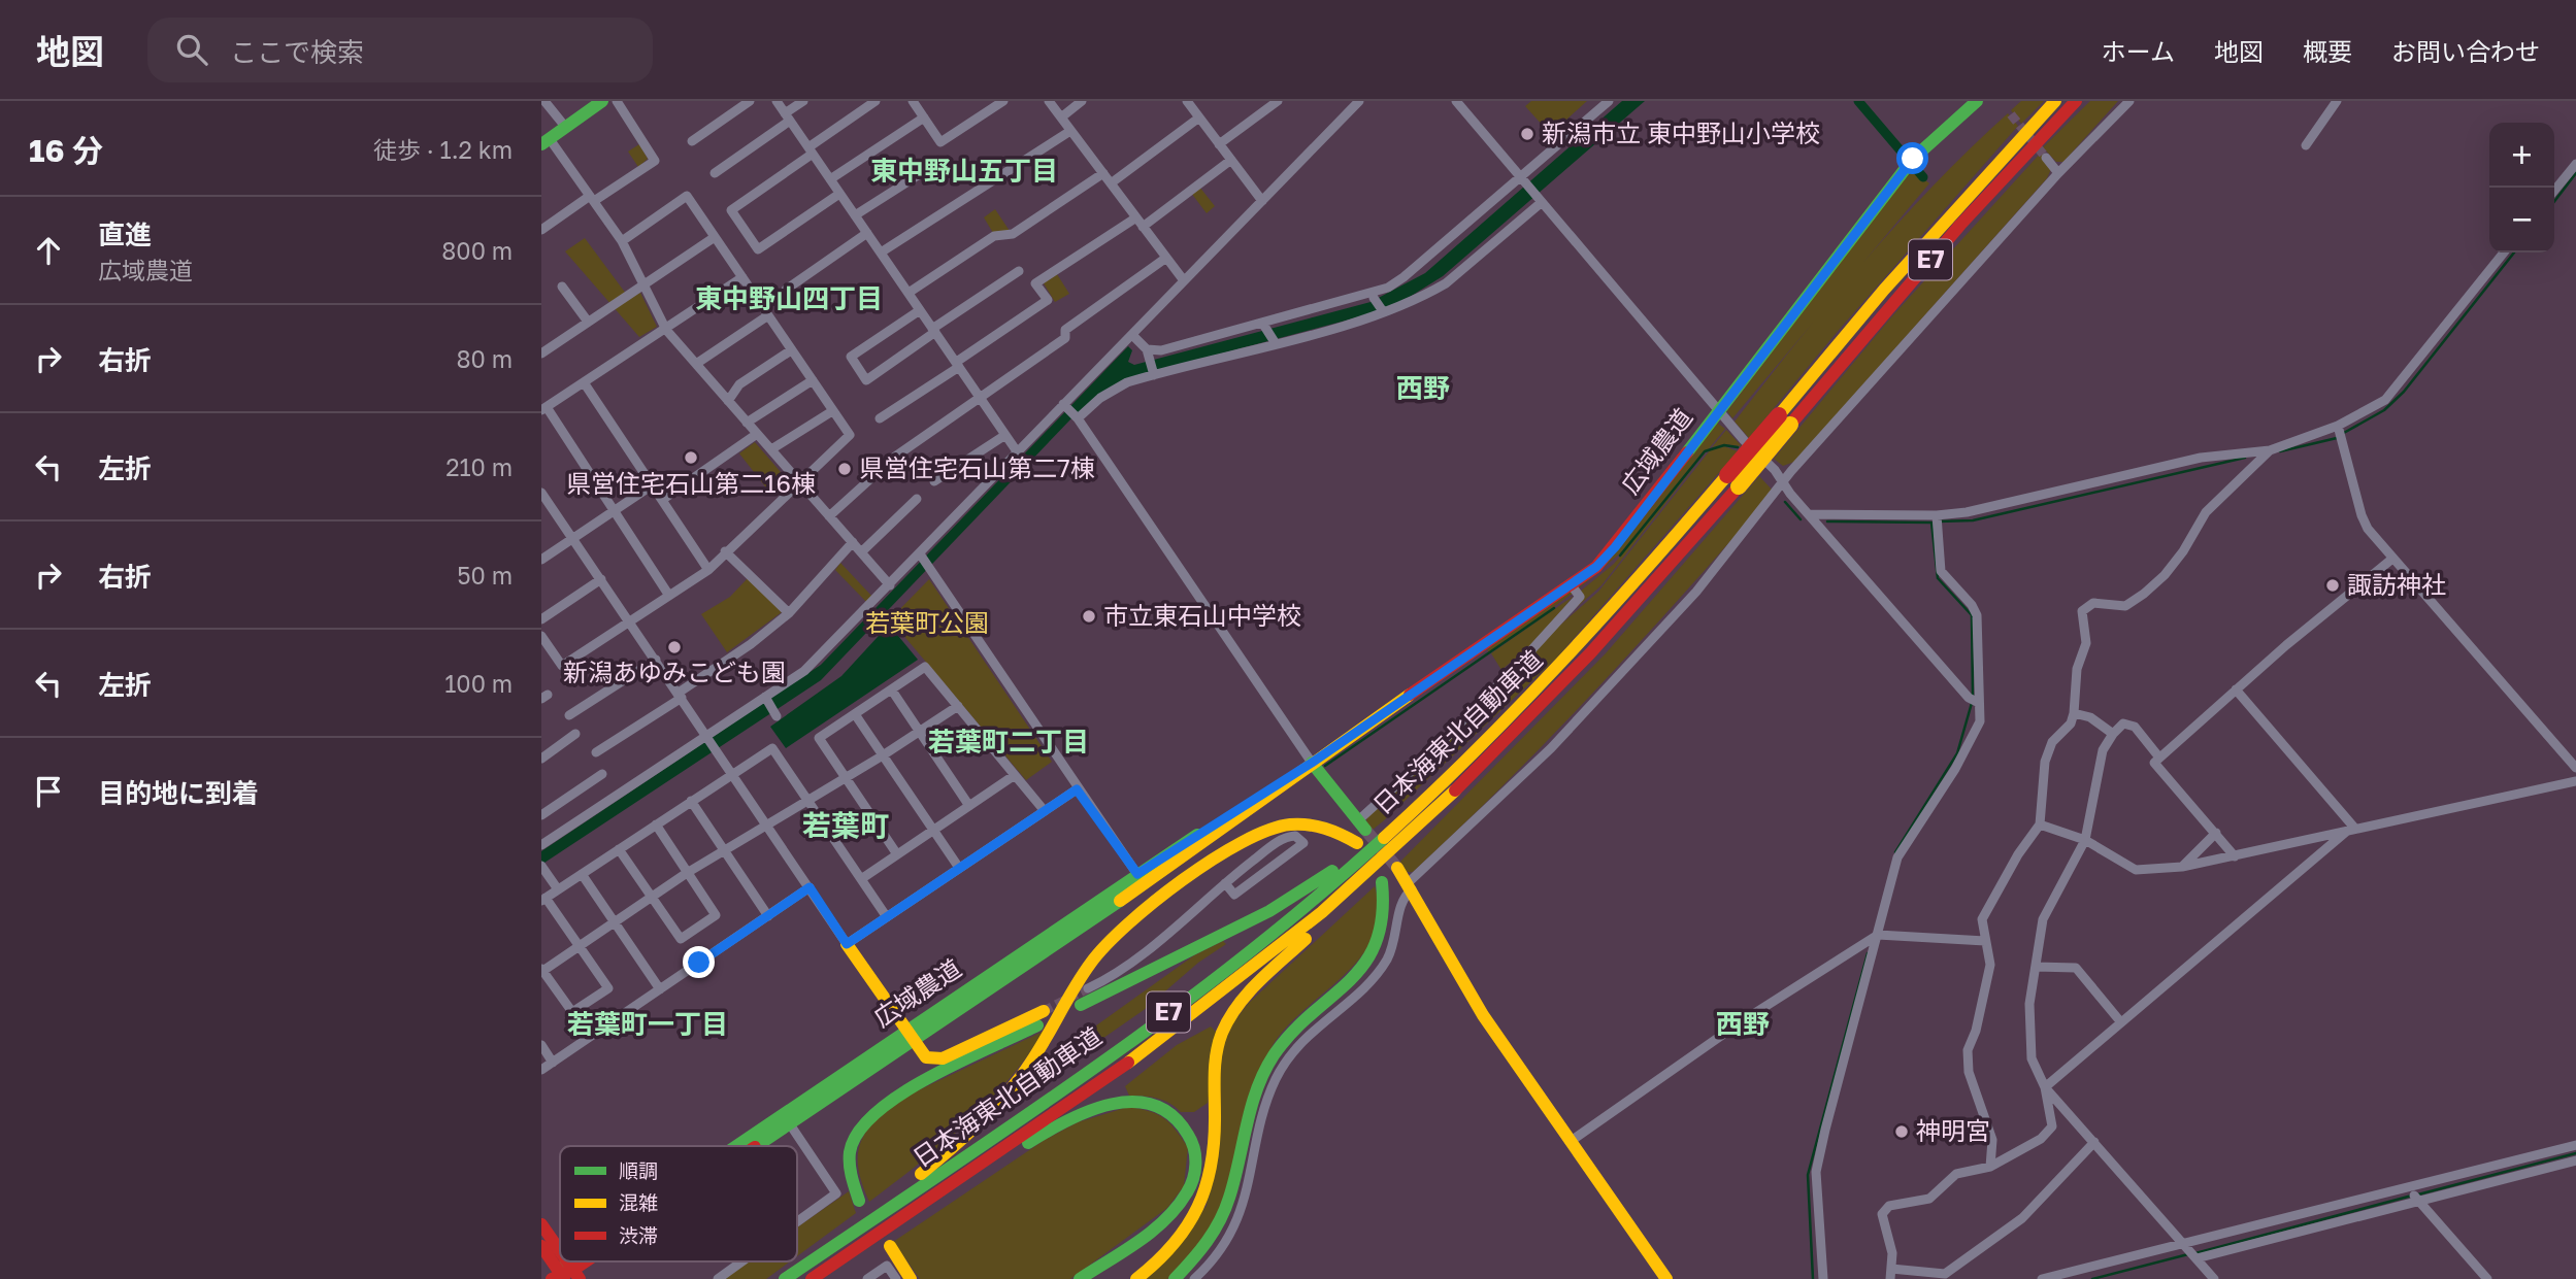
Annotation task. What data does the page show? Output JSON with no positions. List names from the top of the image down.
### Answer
{
  "streets": {
    "main road": ["E7", "広域農道", "日本海東北自動車道"]
  },
  "districts": [
    "東中野山五丁目",
    "東中野山四丁目",
    "西野",
    "若葉町二丁目",
    "若葉町",
    "若葉町一丁目",
    "西野"
  ],
  "parks": ["若葉町公園"],
  "places": [
    "新潟市立 東中野山小学校",
    "県営住宅石山第二16棟",
    "県営住宅石山第二7棟",
    "諏訪神社",
    "市立東石山中学校",
    "新潟あゆみこども園",
    "神明宮"
  ],
  "legend": ["順調", "混雑", "渋滞"],
  "page": {
    "header": "地図",
    "search": "ここで検索",
    "nav": [
      "ホーム",
      "地図",
      "概要",
      "お問い合わせ"
    ],
    "heading": ["16 分", "徒歩 · 1.2 km"],
    "map_buttons": ["+", "−"],
    "list": [
      ["直進", "広域農道", "800 m"],
      ["右折", "80 m"],
      ["左折", "210 m"],
      ["右折", "50 m"],
      ["左折", "100 m"],
      "目的地に到着"
    ]
  }
}
